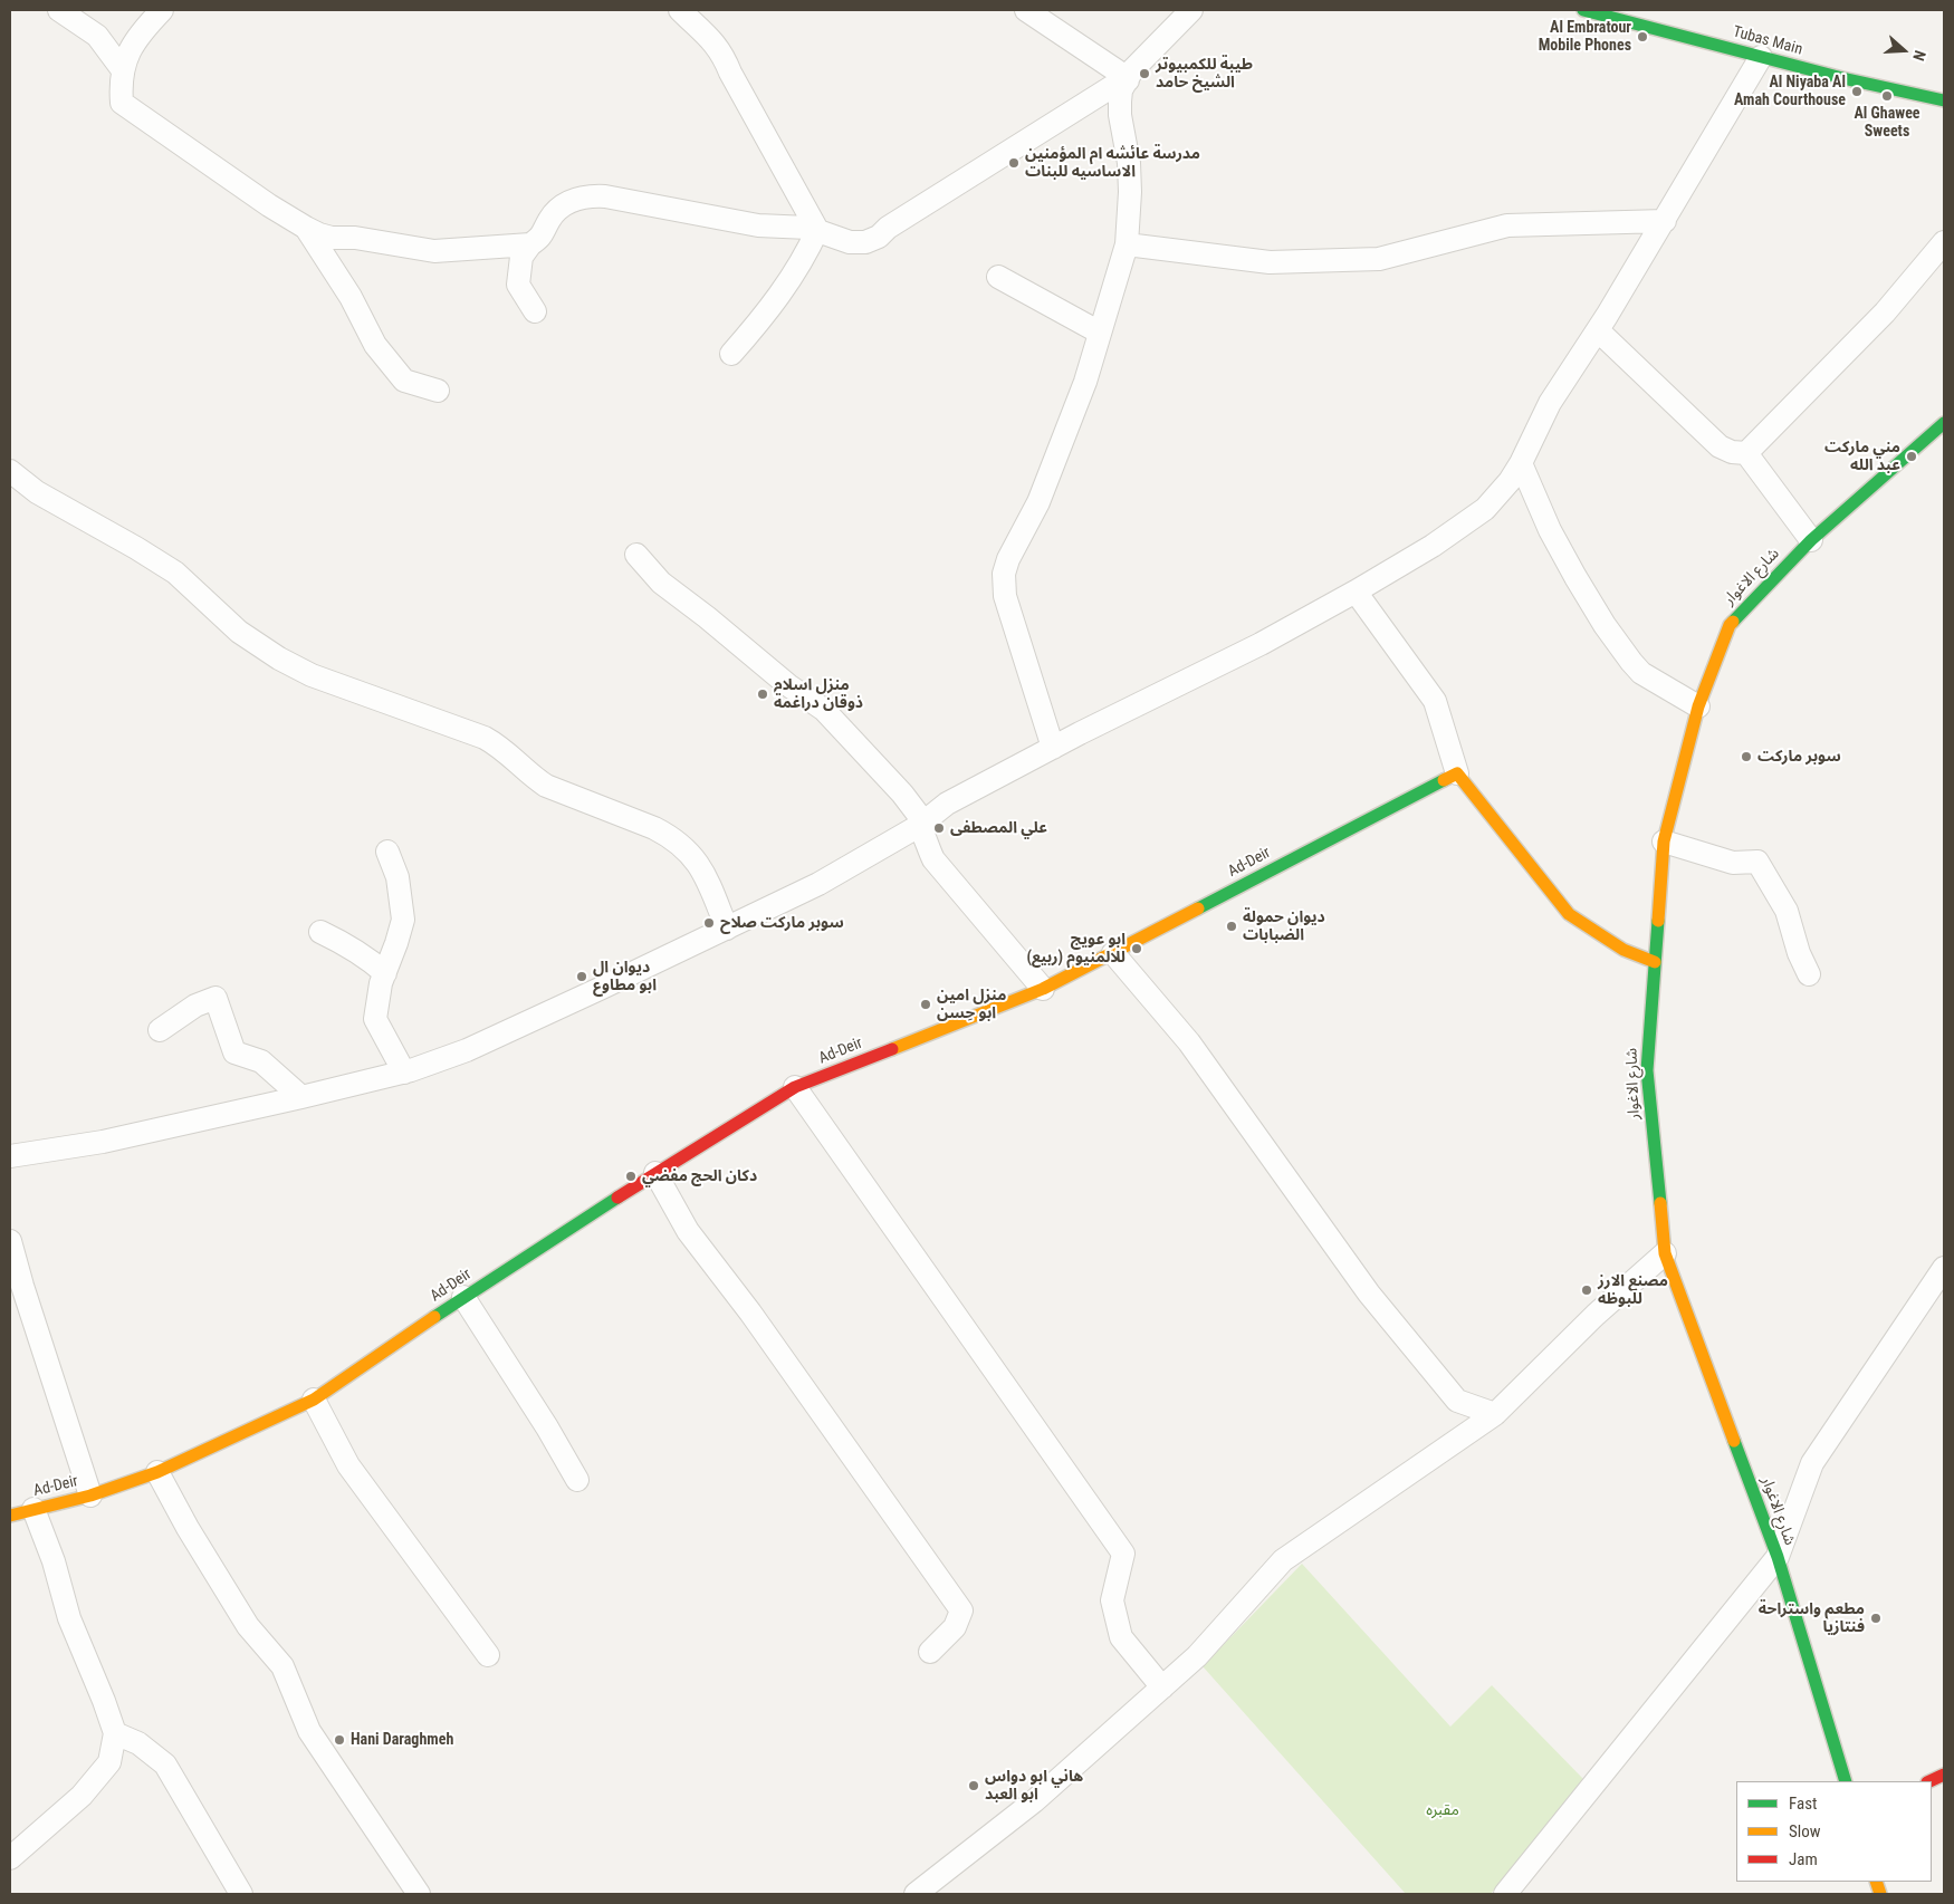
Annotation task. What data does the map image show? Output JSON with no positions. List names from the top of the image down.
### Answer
{
  "streets": {
    "street": ["Tubas Main", "شارع الاغوار", "Ad-Deir"]
  },
  "parks": ["مقبره"],
  "places": [
    "Al Embratour Mobile Phones",
    "طيبة للكمبيوتر الشيخ حامد",
    "Al Niyaba Al Amah Courthouse",
    "Al Ghawee Sweets",
    "مدرسة عائشه ام المؤمنين الاساسيه للبنات",
    "مني ماركت عبد الله",
    "منزل اسلام ذوقان دراغمة",
    "سوبر ماركت",
    "علي المصطفى",
    "سوبر ماركت صلاح",
    "ديوان حمولة الضبابات",
    "ابو عويج للالمنيوم (ربيع)",
    "ديوان ال ابو مطاوع",
    "منزل امين ابو حِسن",
    "دكان الحج مفضي",
    "مصنع الارز للبوظه",
    "مطعم واستراحة فنتازيا",
    "Hani Daraghmeh",
    "هاني ابو دواس ابو العبد"
  ],
  "legend": ["Fast", "Slow", "Jam"],
  "north": "right"
}
